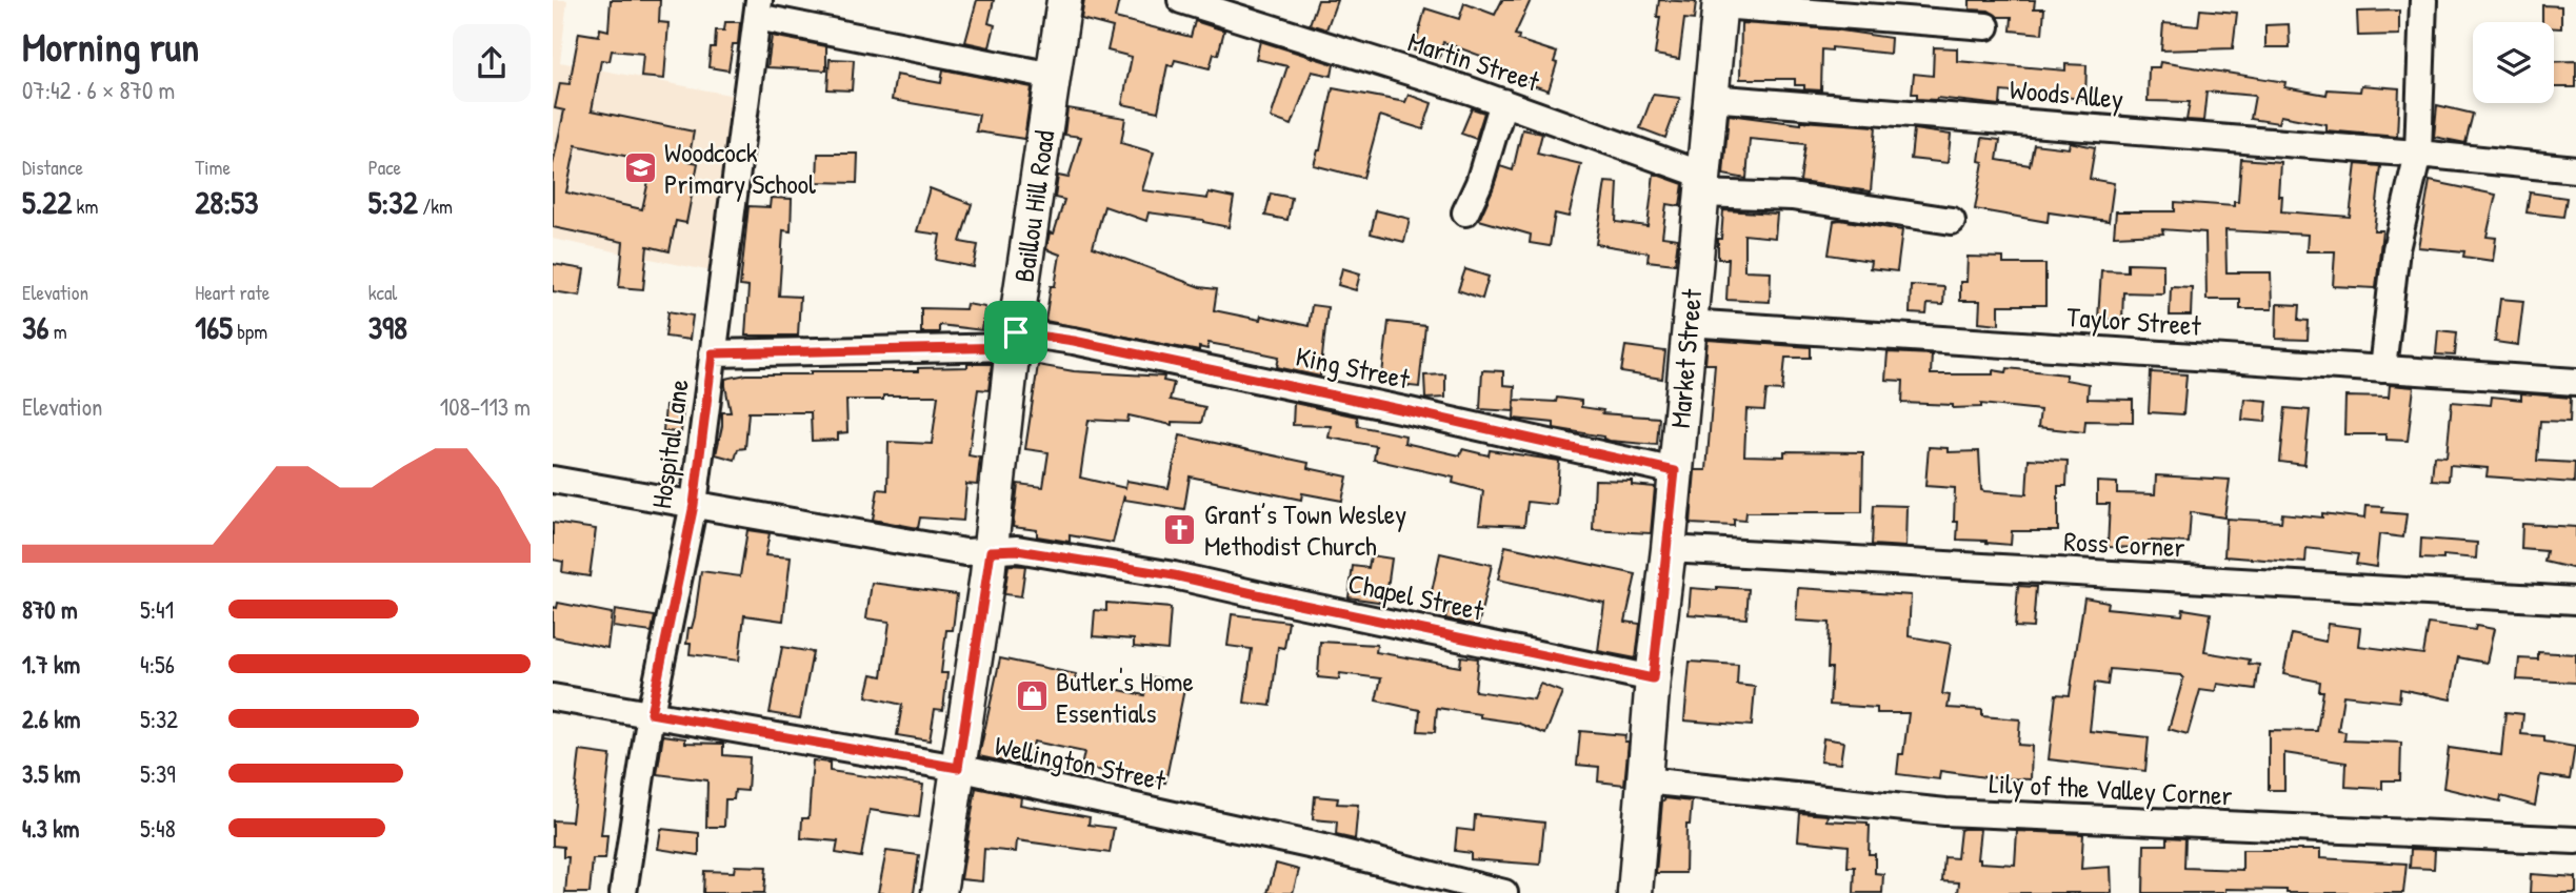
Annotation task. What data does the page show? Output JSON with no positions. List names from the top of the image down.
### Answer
{
  "streets": {
    "main road": ["Baillou Hill Road", "Market Street"],
    "street": [
      "Martin Street",
      "Woods Alley",
      "Taylor Street",
      "King Street",
      "Hospital Lane",
      "Ross Corner",
      "Chapel Street",
      "Wellington Street",
      "Lily of the Valley Corner"
    ]
  },
  "crossings": [
    ["Martin Street", "Market Street"],
    ["Woods Alley", "Market Street"],
    ["Baillou Hill Road", "King Street"],
    ["Baillou Hill Road", "Chapel Street"],
    ["Baillou Hill Road", "Wellington Street"],
    ["Taylor Street", "Market Street"],
    ["Market Street", "King Street"],
    ["Market Street", "Ross Corner"],
    ["Market Street", "Chapel Street"],
    ["Market Street", "Lily of the Valley Corner"],
    ["King Street", "Hospital Lane"],
    ["Hospital Lane", "Chapel Street"],
    ["Hospital Lane", "Wellington Street"]
  ],
  "places": {
    "school or university": ["Woodcock Primary School"],
    "church": ["Grant’s Town Wesley Methodist Church"],
    "shop": ["Butler's Home Essentials"]
  },
  "page": {
    "heading": ["Morning run", "07:42 · 6 × 870 m"],
    "stats": [
      ["Distance", "5.22 km"],
      ["Time", "28:53"],
      ["Pace", "5:32 /km"],
      ["Elevation", "36 m"],
      ["Heart rate", "165 bpm"],
      ["kcal", "398"]
    ],
    "chart": ["Elevation", "108–113 m"],
    "list": [
      {
        "name": "870 m",
        "note": "5:41"
      },
      {
        "name": "1.7 km",
        "note": "4:56"
      },
      {
        "name": "2.6 km",
        "note": "5:32"
      },
      {
        "name": "3.5 km",
        "note": "5:39"
      },
      {
        "name": "4.3 km",
        "note": "5:48"
      }
    ]
  }
}
